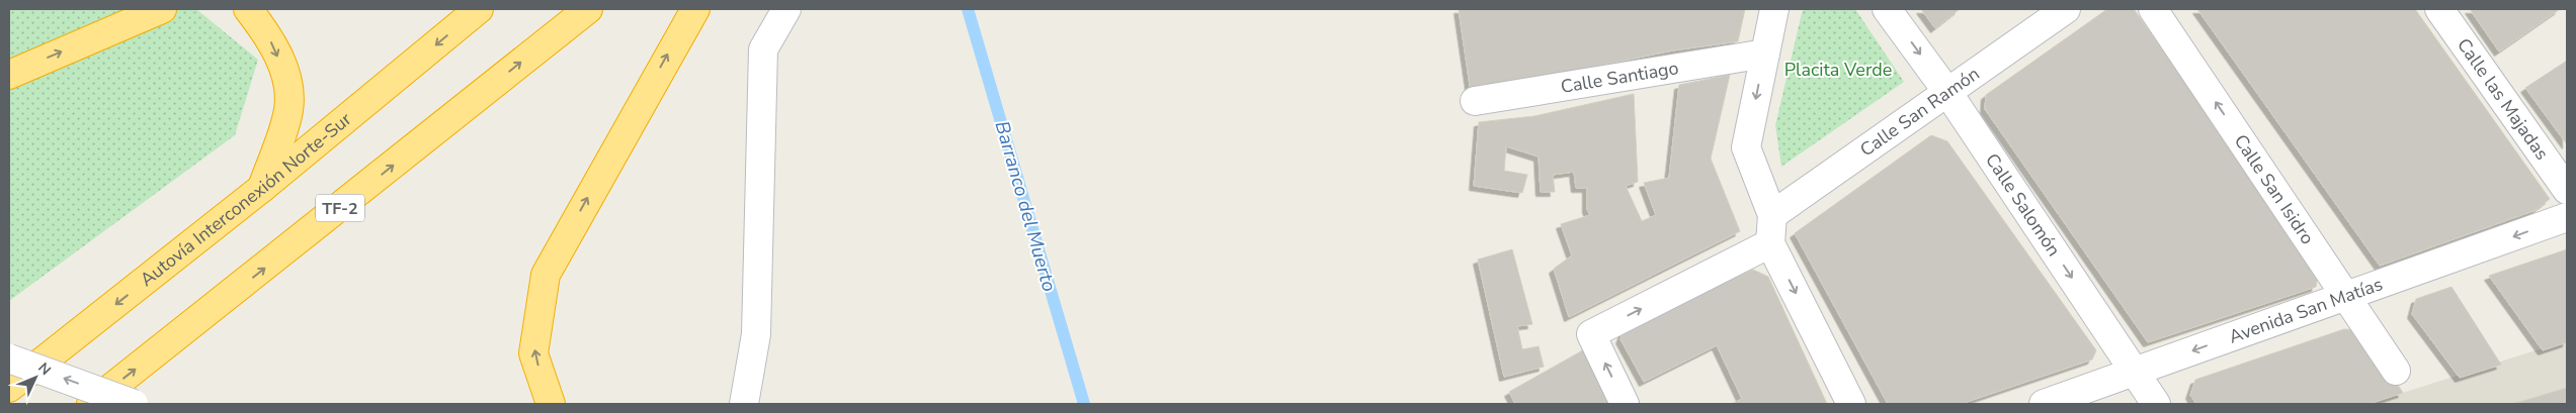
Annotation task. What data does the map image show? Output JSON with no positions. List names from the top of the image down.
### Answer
{
  "streets": {
    "highway": ["Autovía Interconexión Norte-Sur", "TF-2"],
    "street": [
      "Calle Santiago",
      "Calle las Majadas",
      "Calle San Ramón",
      "Calle San Isidro",
      "Calle Salomón",
      "Avenida San Matías"
    ]
  },
  "crossings": [
    ["Calle San Ramón", "Calle Salomón"],
    ["Calle San Isidro", "Avenida San Matías"],
    ["Calle Salomón", "Avenida San Matías"]
  ],
  "one_way": ["Calle San Isidro", "Avenida San Matías"],
  "water": ["Barranco del Muerto"],
  "parks": ["Placita Verde"],
  "north": "top right"
}
